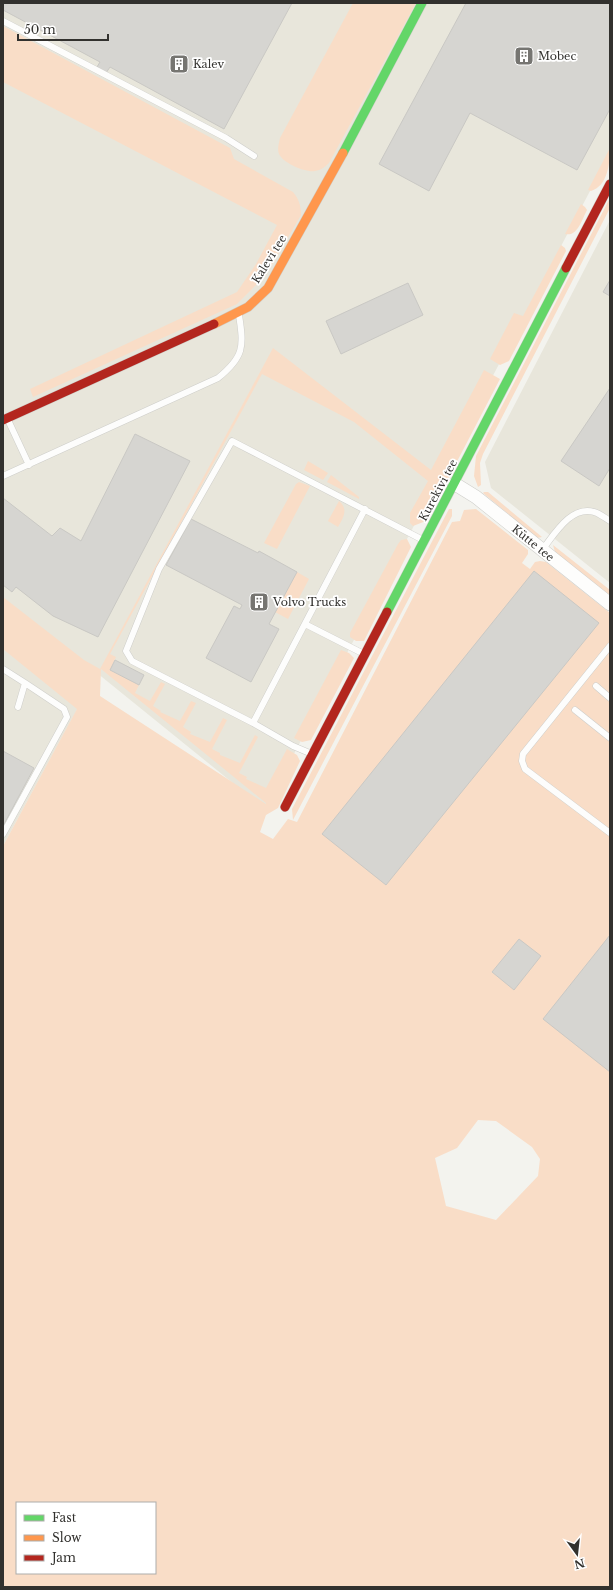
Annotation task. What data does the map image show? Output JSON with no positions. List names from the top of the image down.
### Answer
{
  "streets": {
    "street": ["Kalevi tee", "Kurekivi tee", "Kütte tee"]
  },
  "crossings": [
    ["Kurekivi tee", "Kütte tee"]
  ],
  "places": {
    "building": ["Mobec", "Kalev", "Volvo Trucks"]
  },
  "legend": ["Fast", "Slow", "Jam"],
  "scale_bar": "50 m",
  "north": "bottom"
}
